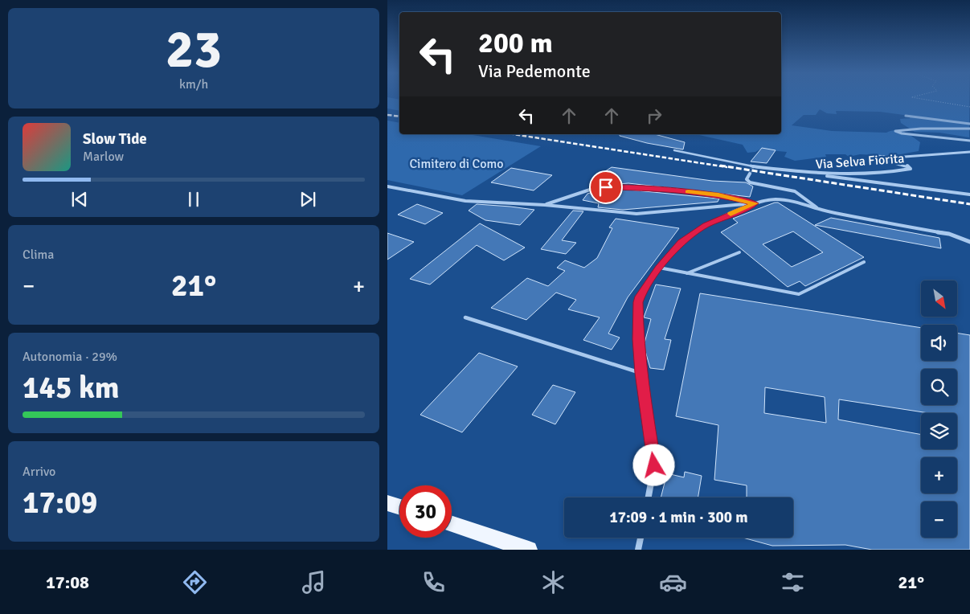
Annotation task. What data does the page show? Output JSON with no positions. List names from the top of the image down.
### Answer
{
  "streets": {
    "street": ["Via Selva Fiorita"]
  },
  "parks": ["Cimitero di Como"],
  "north": "bottom right",
  "page": {
    "tile": [
      ["23", "km/h"],
      "Clima",
      ["Autonomia · 29%", "145 km"],
      ["Arrivo", "17:09"]
    ],
    "turn": ["200 m", "Via Pedemonte"],
    "song": ["Slow Tide", "Marlow"],
    "heat": ["−", "21°", "+"],
    "map_buttons": ["+", "−"],
    "limit": "30",
    "trip": "17:09 · 1 min · 300 m",
    "tabs": ["17:08", "21°"]
  }
}
